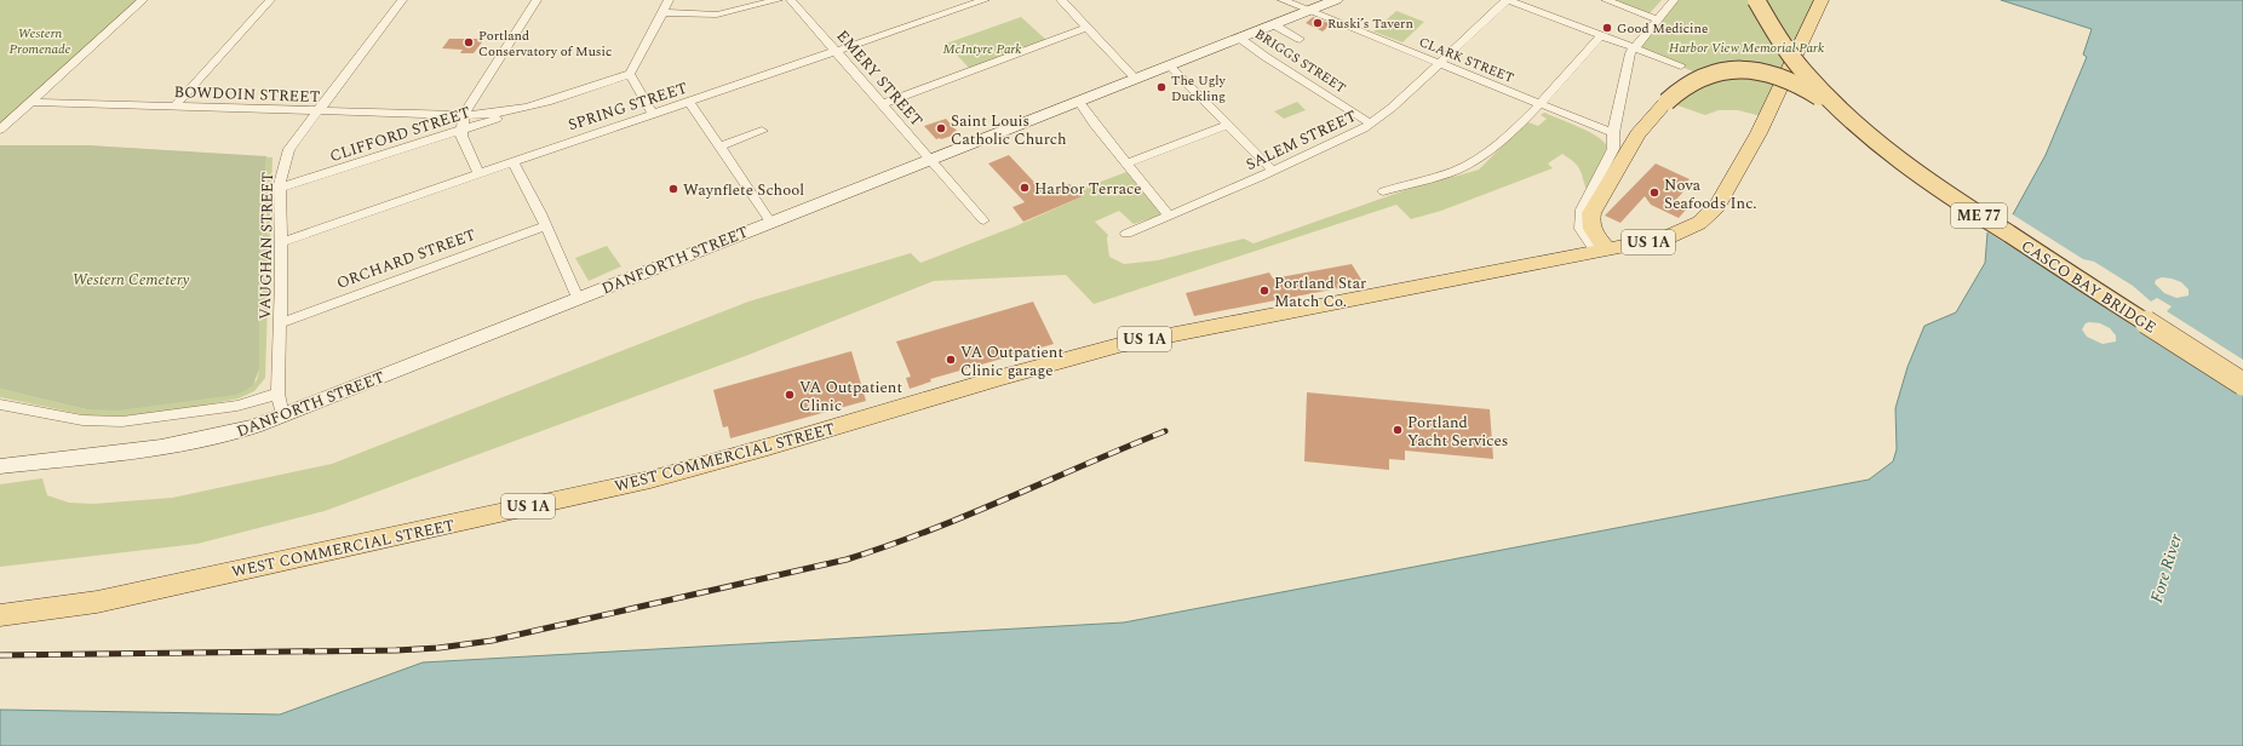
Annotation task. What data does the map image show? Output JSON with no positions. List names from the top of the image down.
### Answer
{
  "streets": {
    "main road": [
      "ME 77",
      "US 1A",
      "CASCO BAY BRIDGE",
      "WEST COMMERCIAL STREET"
    ],
    "street": [
      "CLARK STREET",
      "BRIGGS STREET",
      "EMERY STREET",
      "BOWDOIN STREET",
      "SPRING STREET",
      "CLIFFORD STREET",
      "SALEM STREET",
      "VAUGHAN STREET",
      "ORCHARD STREET",
      "DANFORTH STREET"
    ]
  },
  "crossings": [
    ["CLARK STREET", "SALEM STREET"],
    ["CLARK STREET", "DANFORTH STREET"],
    ["BRIGGS STREET", "SALEM STREET"],
    ["BRIGGS STREET", "DANFORTH STREET"],
    ["EMERY STREET", "SPRING STREET"],
    ["EMERY STREET", "DANFORTH STREET"],
    ["BOWDOIN STREET", "CLIFFORD STREET"],
    ["BOWDOIN STREET", "VAUGHAN STREET"],
    ["SPRING STREET", "VAUGHAN STREET"],
    ["CLIFFORD STREET", "VAUGHAN STREET"],
    ["VAUGHAN STREET", "ORCHARD STREET"],
    ["VAUGHAN STREET", "DANFORTH STREET"]
  ],
  "water": ["Fore River"],
  "parks": [
    "Western Promenade",
    "Harbor View Memorial Park",
    "McIntyre Park",
    "Western Cemetery"
  ],
  "places": [
    "Ruski’s Tavern",
    "Good Medicine",
    "Portland Conservatory of Music",
    "The Ugly Duckling",
    "Saint Louis Catholic Church",
    "Harbor Terrace",
    "Waynflete School",
    "Nova Seafoods Inc.",
    "Portland Star Match Co.",
    "VA Outpatient Clinic garage",
    "VA Outpatient Clinic",
    "Portland Yacht Services"
  ]
}
